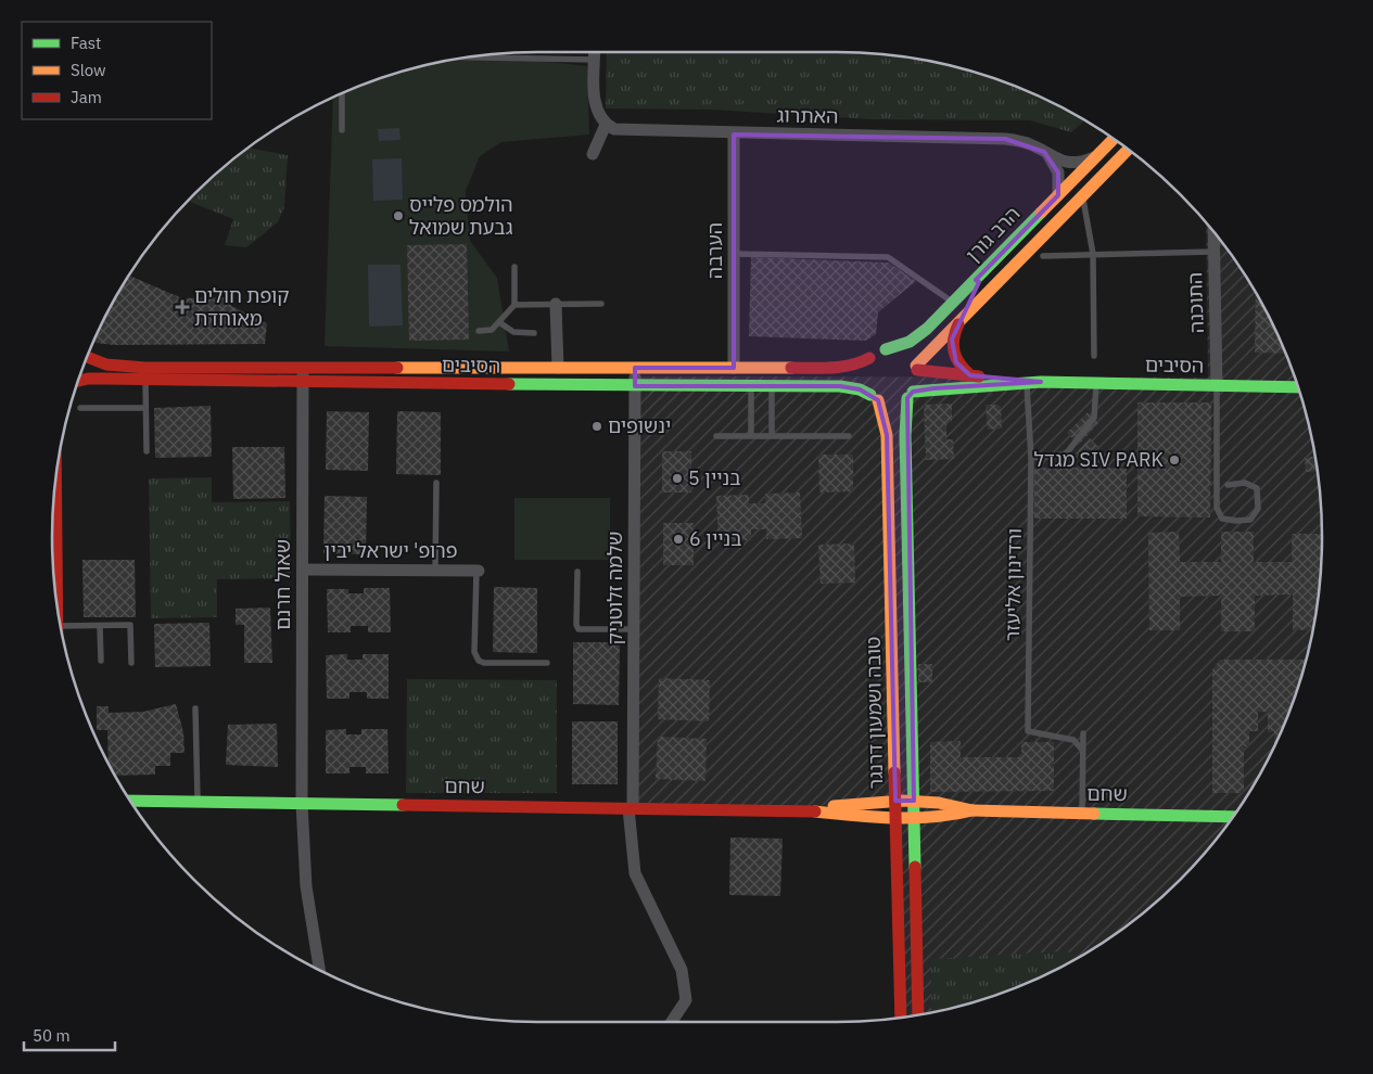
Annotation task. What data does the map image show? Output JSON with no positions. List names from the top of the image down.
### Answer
{
  "streets": {
    "street": [
      "האתרוג",
      "הרב גורן",
      "הערבה",
      "התוכנה",
      "הסיבים",
      "פרופ' ישראל יבין",
      "שאול חרנם",
      "שלמה זלוטניק",
      "טובה ושמעון דרנגר",
      "שחם"
    ],
    "lane": ["ורדינון אליעזר"]
  },
  "crossings": [
    ["האתרוג", "הרב גורן"],
    ["האתרוג", "הערבה"],
    ["הרב גורן", "הסיבים"],
    ["הרב גורן", "טובה ושמעון דרנגר"],
    ["הערבה", "הסיבים"],
    ["התוכנה", "הסיבים"],
    ["הסיבים", "שאול חרנם"],
    ["הסיבים", "ורדינון אליעזר"],
    ["הסיבים", "שלמה זלוטניק"],
    ["הסיבים", "טובה ושמעון דרנגר"],
    ["פרופ' ישראל יבין", "שאול חרנם"],
    ["שאול חרנם", "שחם"],
    ["שלמה זלוטניק", "שחם"],
    ["טובה ושמעון דרנגר", "שחם"]
  ],
  "places": {
    "other": [
      "הולמס פלייס גבעת שמואל",
      "ינשופים",
      "מגדל SIV PARK",
      "בניין 5",
      "בניין 6"
    ],
    "health": ["קופת חולים מאוחדת"]
  },
  "legend": ["Fast", "Slow", "Jam"],
  "scale_bar": "50 m"
}
